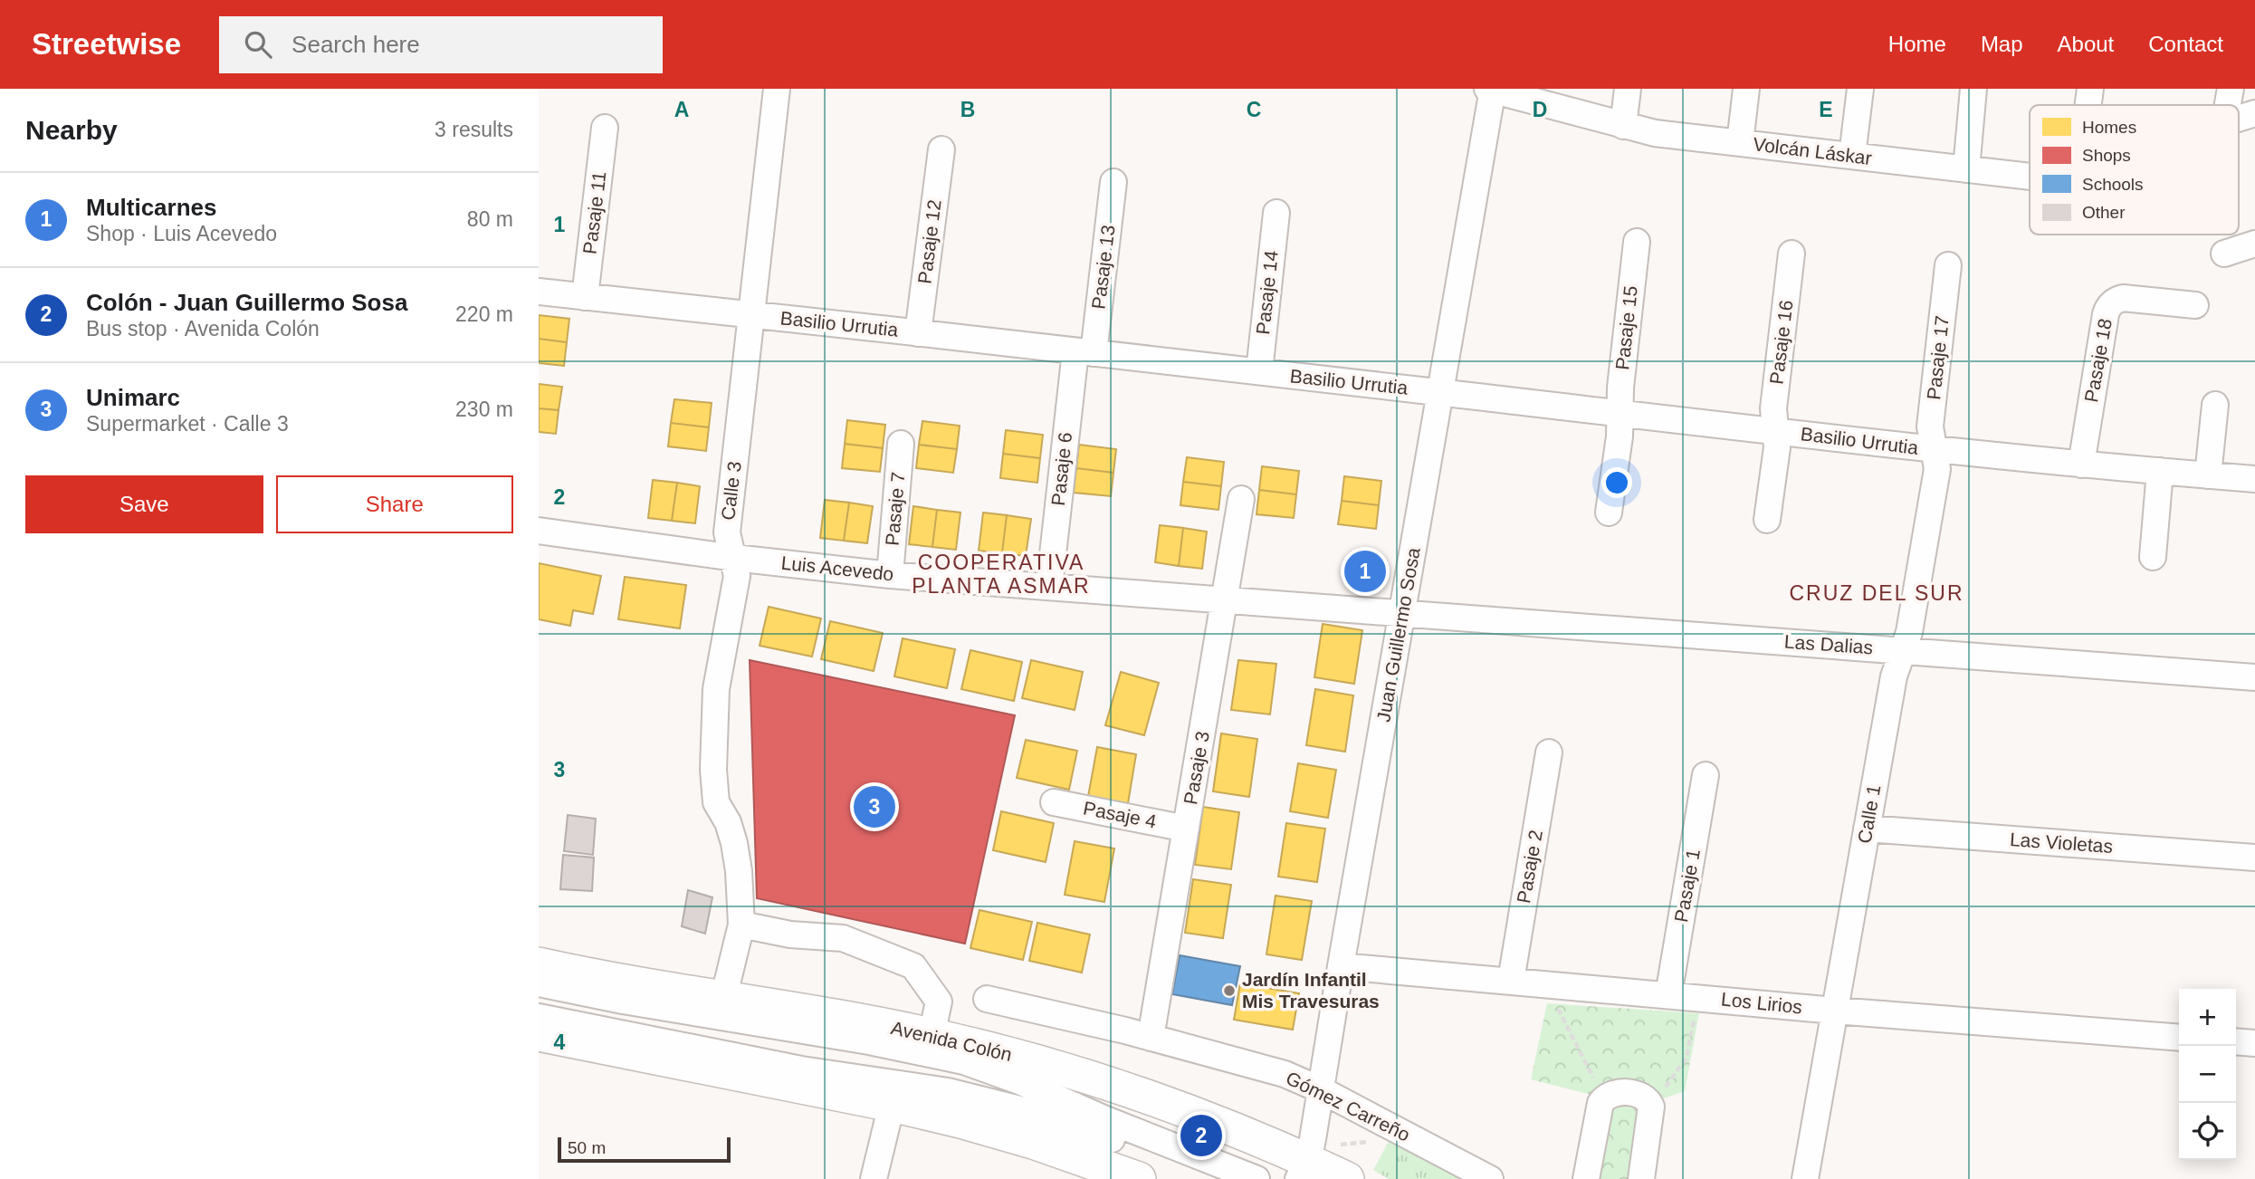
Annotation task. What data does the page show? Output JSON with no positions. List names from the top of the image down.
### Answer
{
  "streets": {
    "main road": ["Avenida Colón"],
    "street": [
      "Volcán Láskar",
      "Pasaje 11",
      "Pasaje 12",
      "Pasaje 13",
      "Pasaje 14",
      "Basilio Urrutia",
      "Pasaje 15",
      "Pasaje 16",
      "Pasaje 17",
      "Pasaje 18",
      "Pasaje 6",
      "Calle 3",
      "Pasaje 7",
      "Luis Acevedo",
      "Juan Guillermo Sosa",
      "Las Dalias",
      "Pasaje 3",
      "Calle 1",
      "Pasaje 4",
      "Las Violetas",
      "Pasaje 2",
      "Pasaje 1",
      "Los Lirios",
      "Gómez Carreño"
    ]
  },
  "crossings": [
    ["Volcán Láskar", "Juan Guillermo Sosa"],
    ["Pasaje 11", "Basilio Urrutia"],
    ["Pasaje 12", "Basilio Urrutia"],
    ["Pasaje 13", "Basilio Urrutia"],
    ["Pasaje 13", "Pasaje 6"],
    ["Pasaje 14", "Basilio Urrutia"],
    ["Basilio Urrutia", "Pasaje 15"],
    ["Basilio Urrutia", "Pasaje 16"],
    ["Basilio Urrutia", "Pasaje 17"],
    ["Basilio Urrutia", "Pasaje 18"],
    ["Basilio Urrutia", "Pasaje 6"],
    ["Basilio Urrutia", "Calle 3"],
    ["Basilio Urrutia", "Juan Guillermo Sosa"],
    ["Basilio Urrutia", "Calle 1"],
    ["Pasaje 17", "Calle 1"],
    ["Pasaje 6", "Luis Acevedo"],
    ["Calle 3", "Luis Acevedo"],
    ["Calle 3", "Avenida Colón"],
    ["Pasaje 7", "Luis Acevedo"],
    ["Luis Acevedo", "Juan Guillermo Sosa"],
    ["Luis Acevedo", "Las Dalias"],
    ["Luis Acevedo", "Pasaje 3"],
    ["Juan Guillermo Sosa", "Las Dalias"],
    ["Juan Guillermo Sosa", "Los Lirios"],
    ["Juan Guillermo Sosa", "Avenida Colón"],
    ["Juan Guillermo Sosa", "Gómez Carreño"],
    ["Las Dalias", "Calle 1"],
    ["Pasaje 3", "Pasaje 4"],
    ["Pasaje 3", "Gómez Carreño"],
    ["Calle 1", "Las Violetas"],
    ["Calle 1", "Los Lirios"],
    ["Pasaje 2", "Los Lirios"],
    ["Pasaje 1", "Los Lirios"]
  ],
  "districts": ["COOPERATIVA PLANTA ASMAR", "CRUZ DEL SUR"],
  "places": ["Jardín Infantil Mis Travesuras"],
  "legend": [
    "Homes",
    "Shops",
    "Schools",
    "Other"
  ],
  "scale_bar": "50 m",
  "page": {
    "header": "Streetwise",
    "search": "Search here",
    "nav": [
      "Home",
      "Map",
      "About",
      "Contact"
    ],
    "heading": ["Nearby", "3 results"],
    "list": [
      {
        "mark": "1",
        "name": "Multicarnes",
        "note": "Shop · Luis Acevedo",
        "value": "80 m"
      },
      {
        "mark": "2",
        "name": "Colón - Juan Guillermo Sosa",
        "note": "Bus stop · Avenida Colón",
        "value": "220 m"
      },
      {
        "mark": "3",
        "name": "Unimarc",
        "note": "Supermarket · Calle 3",
        "value": "230 m"
      }
    ],
    "buttons": ["Save", "Share"],
    "pins": ["1", "3", "2"],
    "map_buttons": ["+", "−"],
    "scale": "50 m"
  },
  "grid": {
    "columns": [
      "A",
      "B",
      "C",
      "D",
      "E"
    ],
    "rows": [
      "1",
      "2",
      "3",
      "4"
    ]
  }
}
